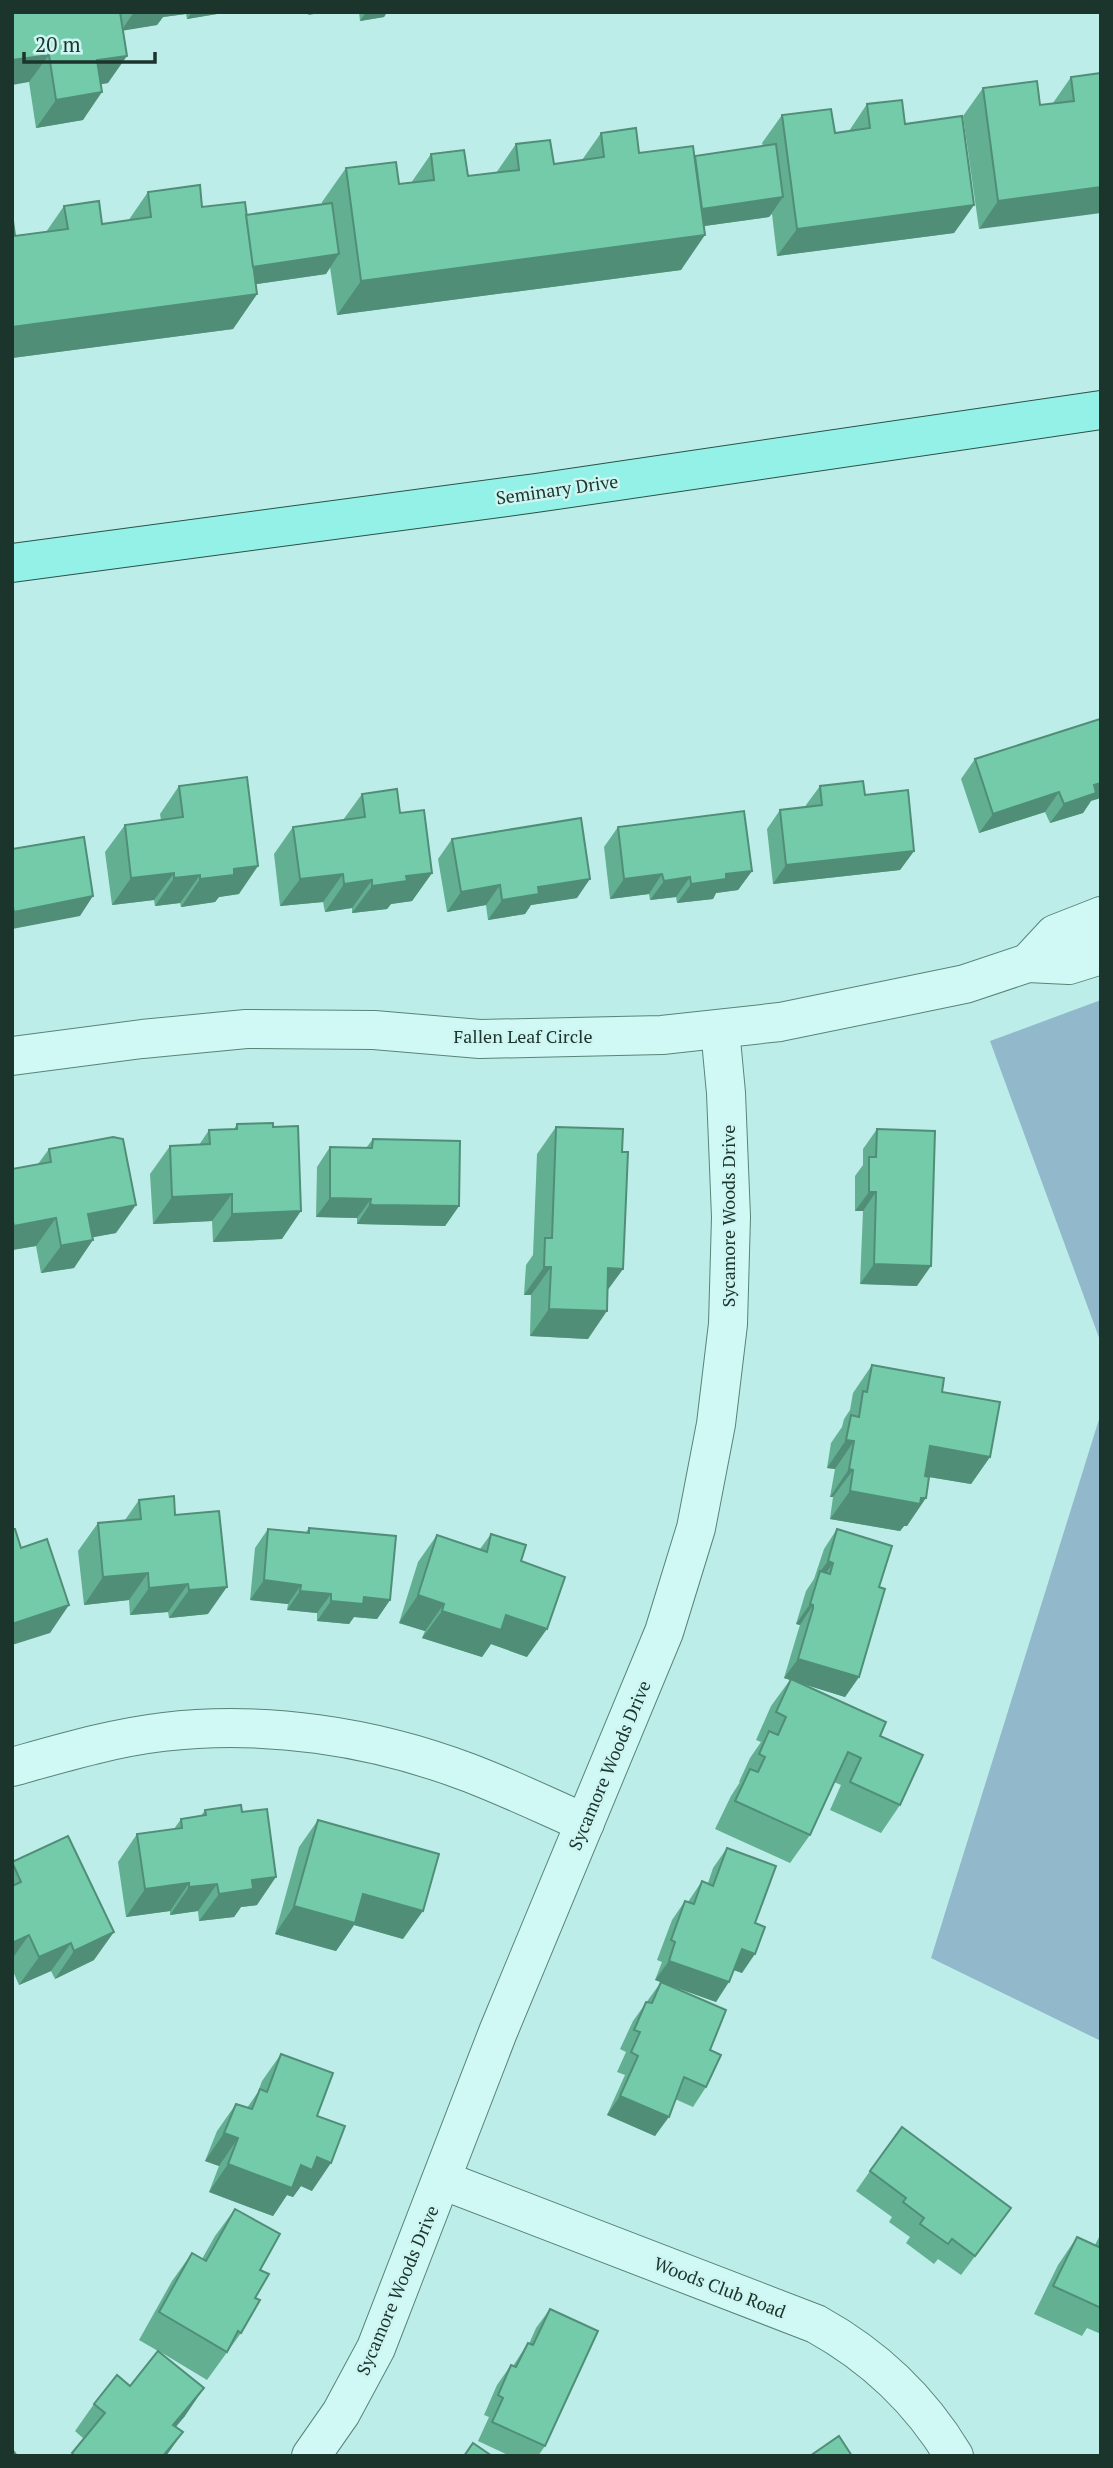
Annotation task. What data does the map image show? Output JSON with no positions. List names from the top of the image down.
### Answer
{
  "streets": {
    "main road": ["Seminary Drive"],
    "street": ["Fallen Leaf Circle", "Sycamore Woods Drive", "Woods Club Road"]
  },
  "crossings": [
    ["Fallen Leaf Circle", "Sycamore Woods Drive"],
    ["Sycamore Woods Drive", "Woods Club Road"]
  ],
  "scale_bar": "20 m"
}
